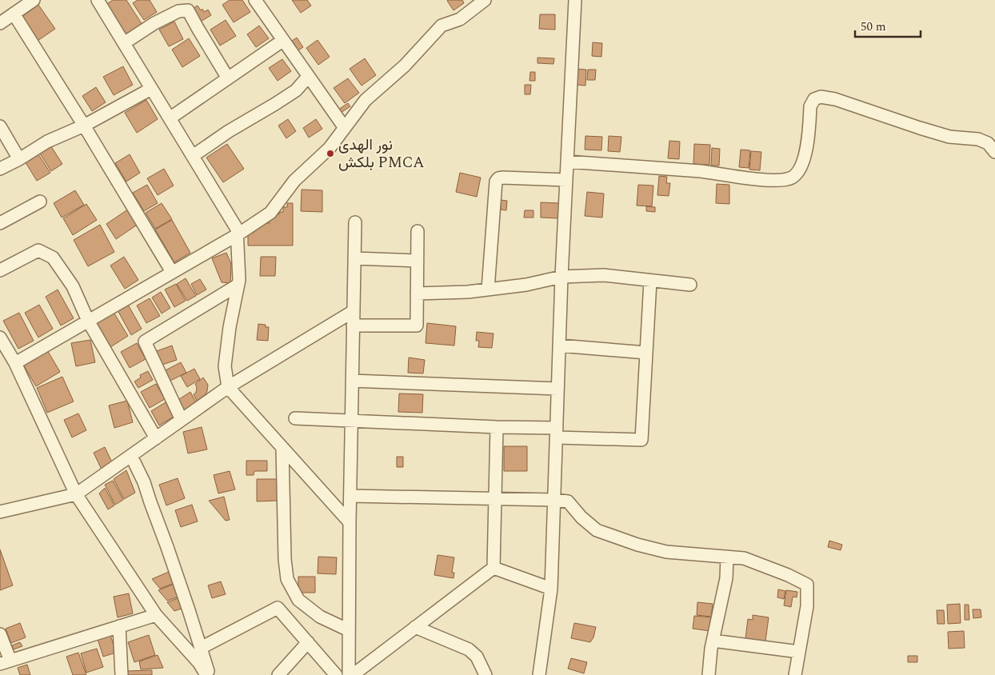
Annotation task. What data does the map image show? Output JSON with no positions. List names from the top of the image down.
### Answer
{
  "places": ["نور الهدى بلكش PMCA"],
  "scale_bar": "50 m"
}
